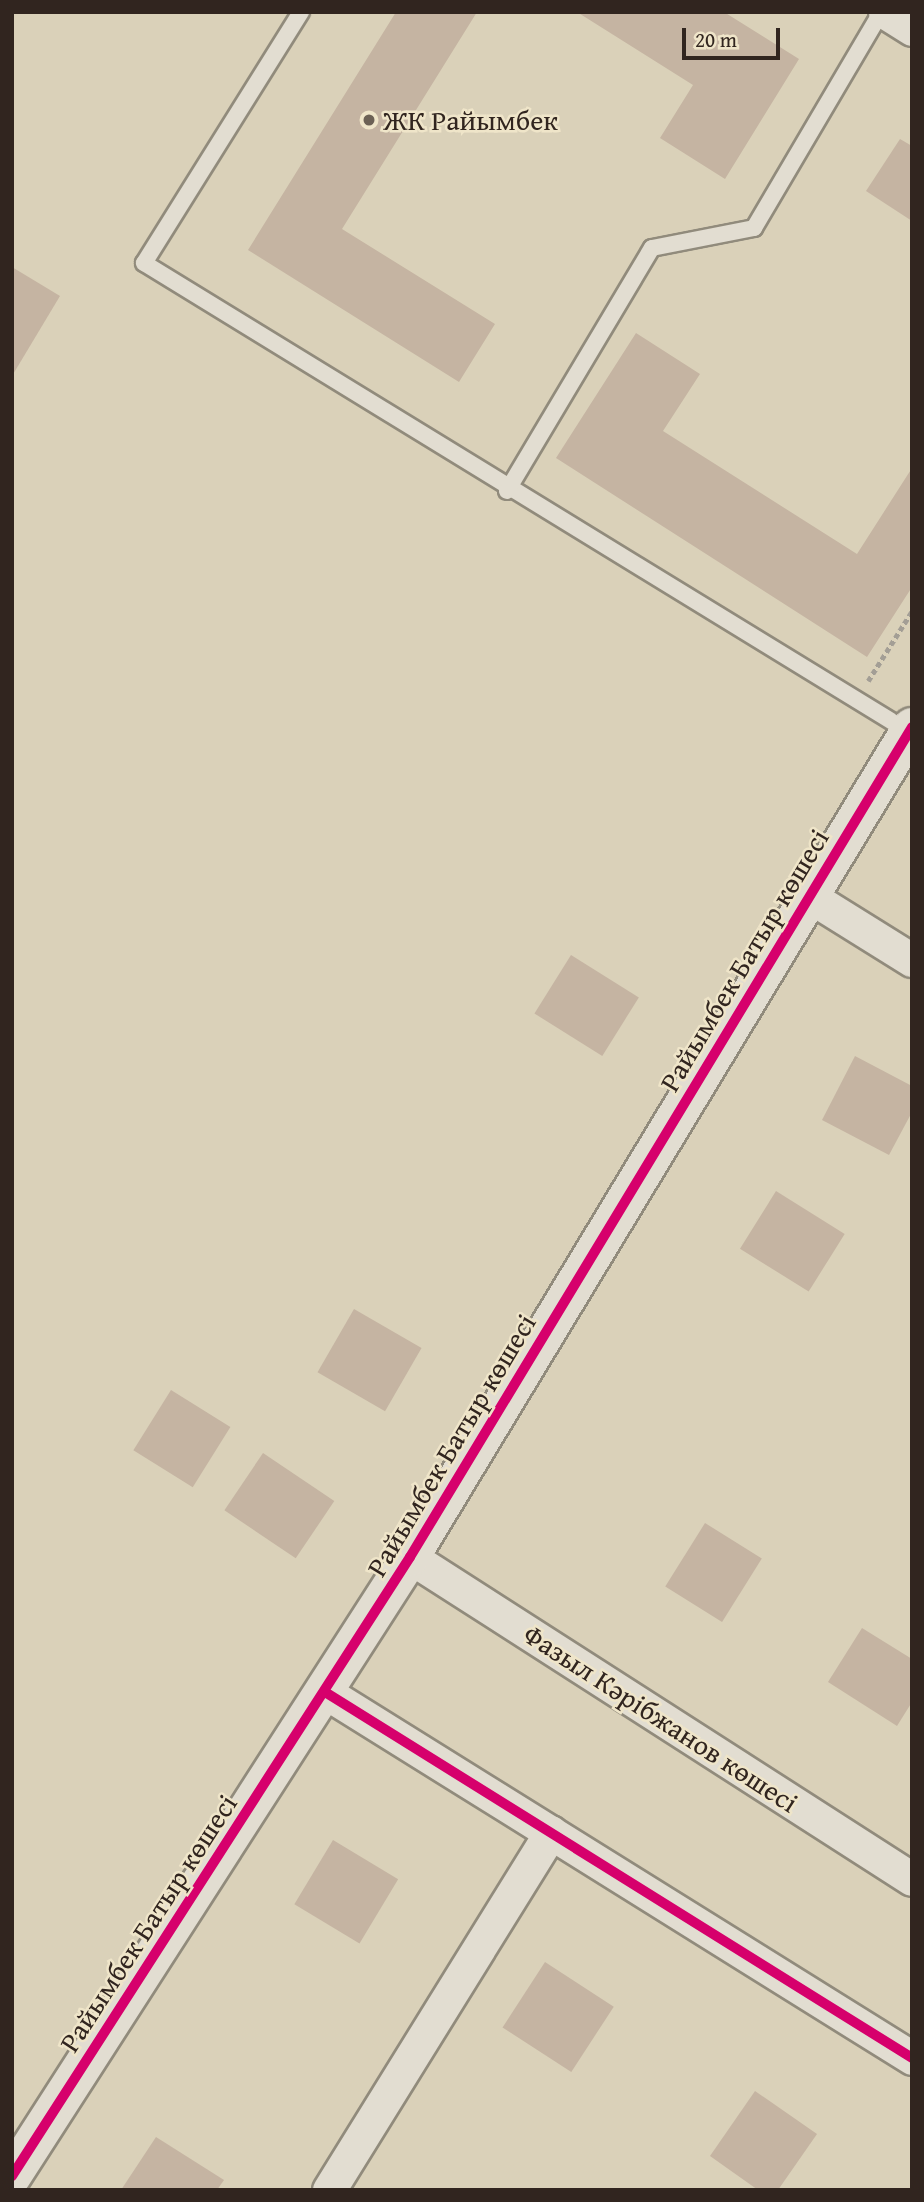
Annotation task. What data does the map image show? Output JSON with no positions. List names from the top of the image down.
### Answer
{
  "streets": {
    "street": ["Райымбек Батыр көшесі", "Фазыл Кәрібжанов көшесі"]
  },
  "crossings": [
    ["Райымбек Батыр көшесі", "Фазыл Кәрібжанов көшесі"]
  ],
  "places": ["ЖК Райымбек"],
  "scale_bar": "20 m"
}
